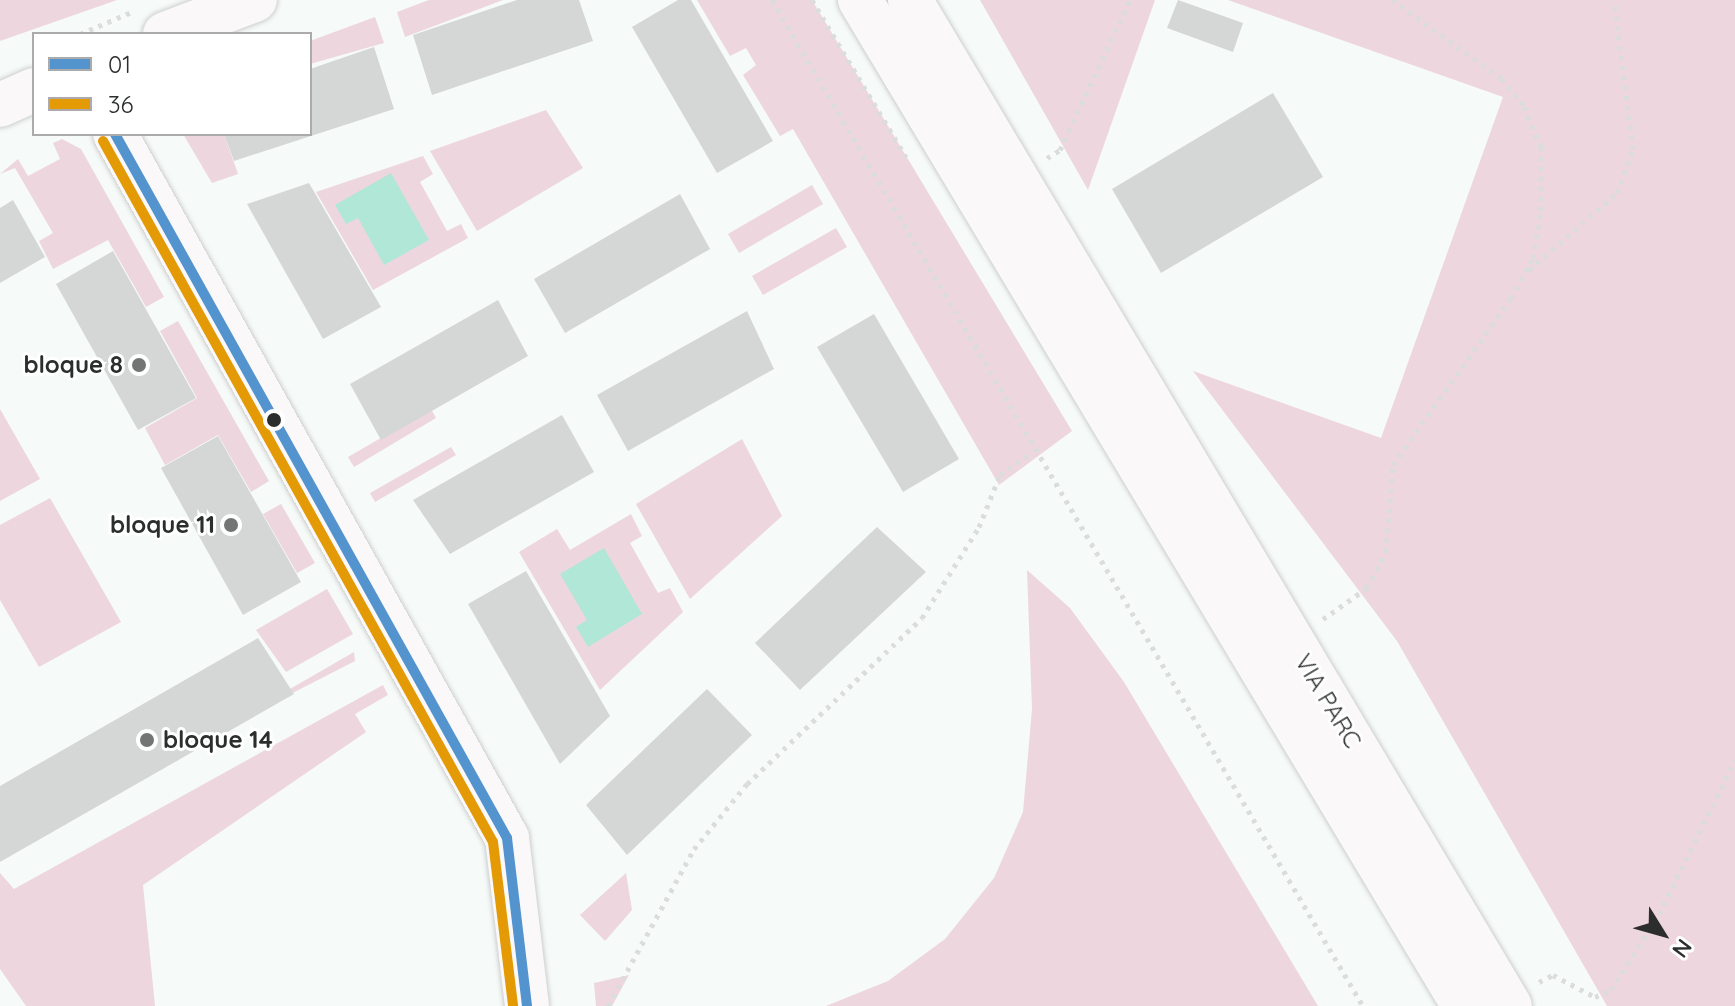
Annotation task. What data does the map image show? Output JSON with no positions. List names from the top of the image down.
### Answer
{
  "streets": {
    "main road": ["VIA PARC"]
  },
  "places": ["bloque 8", "bloque 11", "bloque 14"],
  "lines": ["transit line 01", "transit line 36"],
  "legend": ["01", "36"],
  "north": "bottom right"
}
